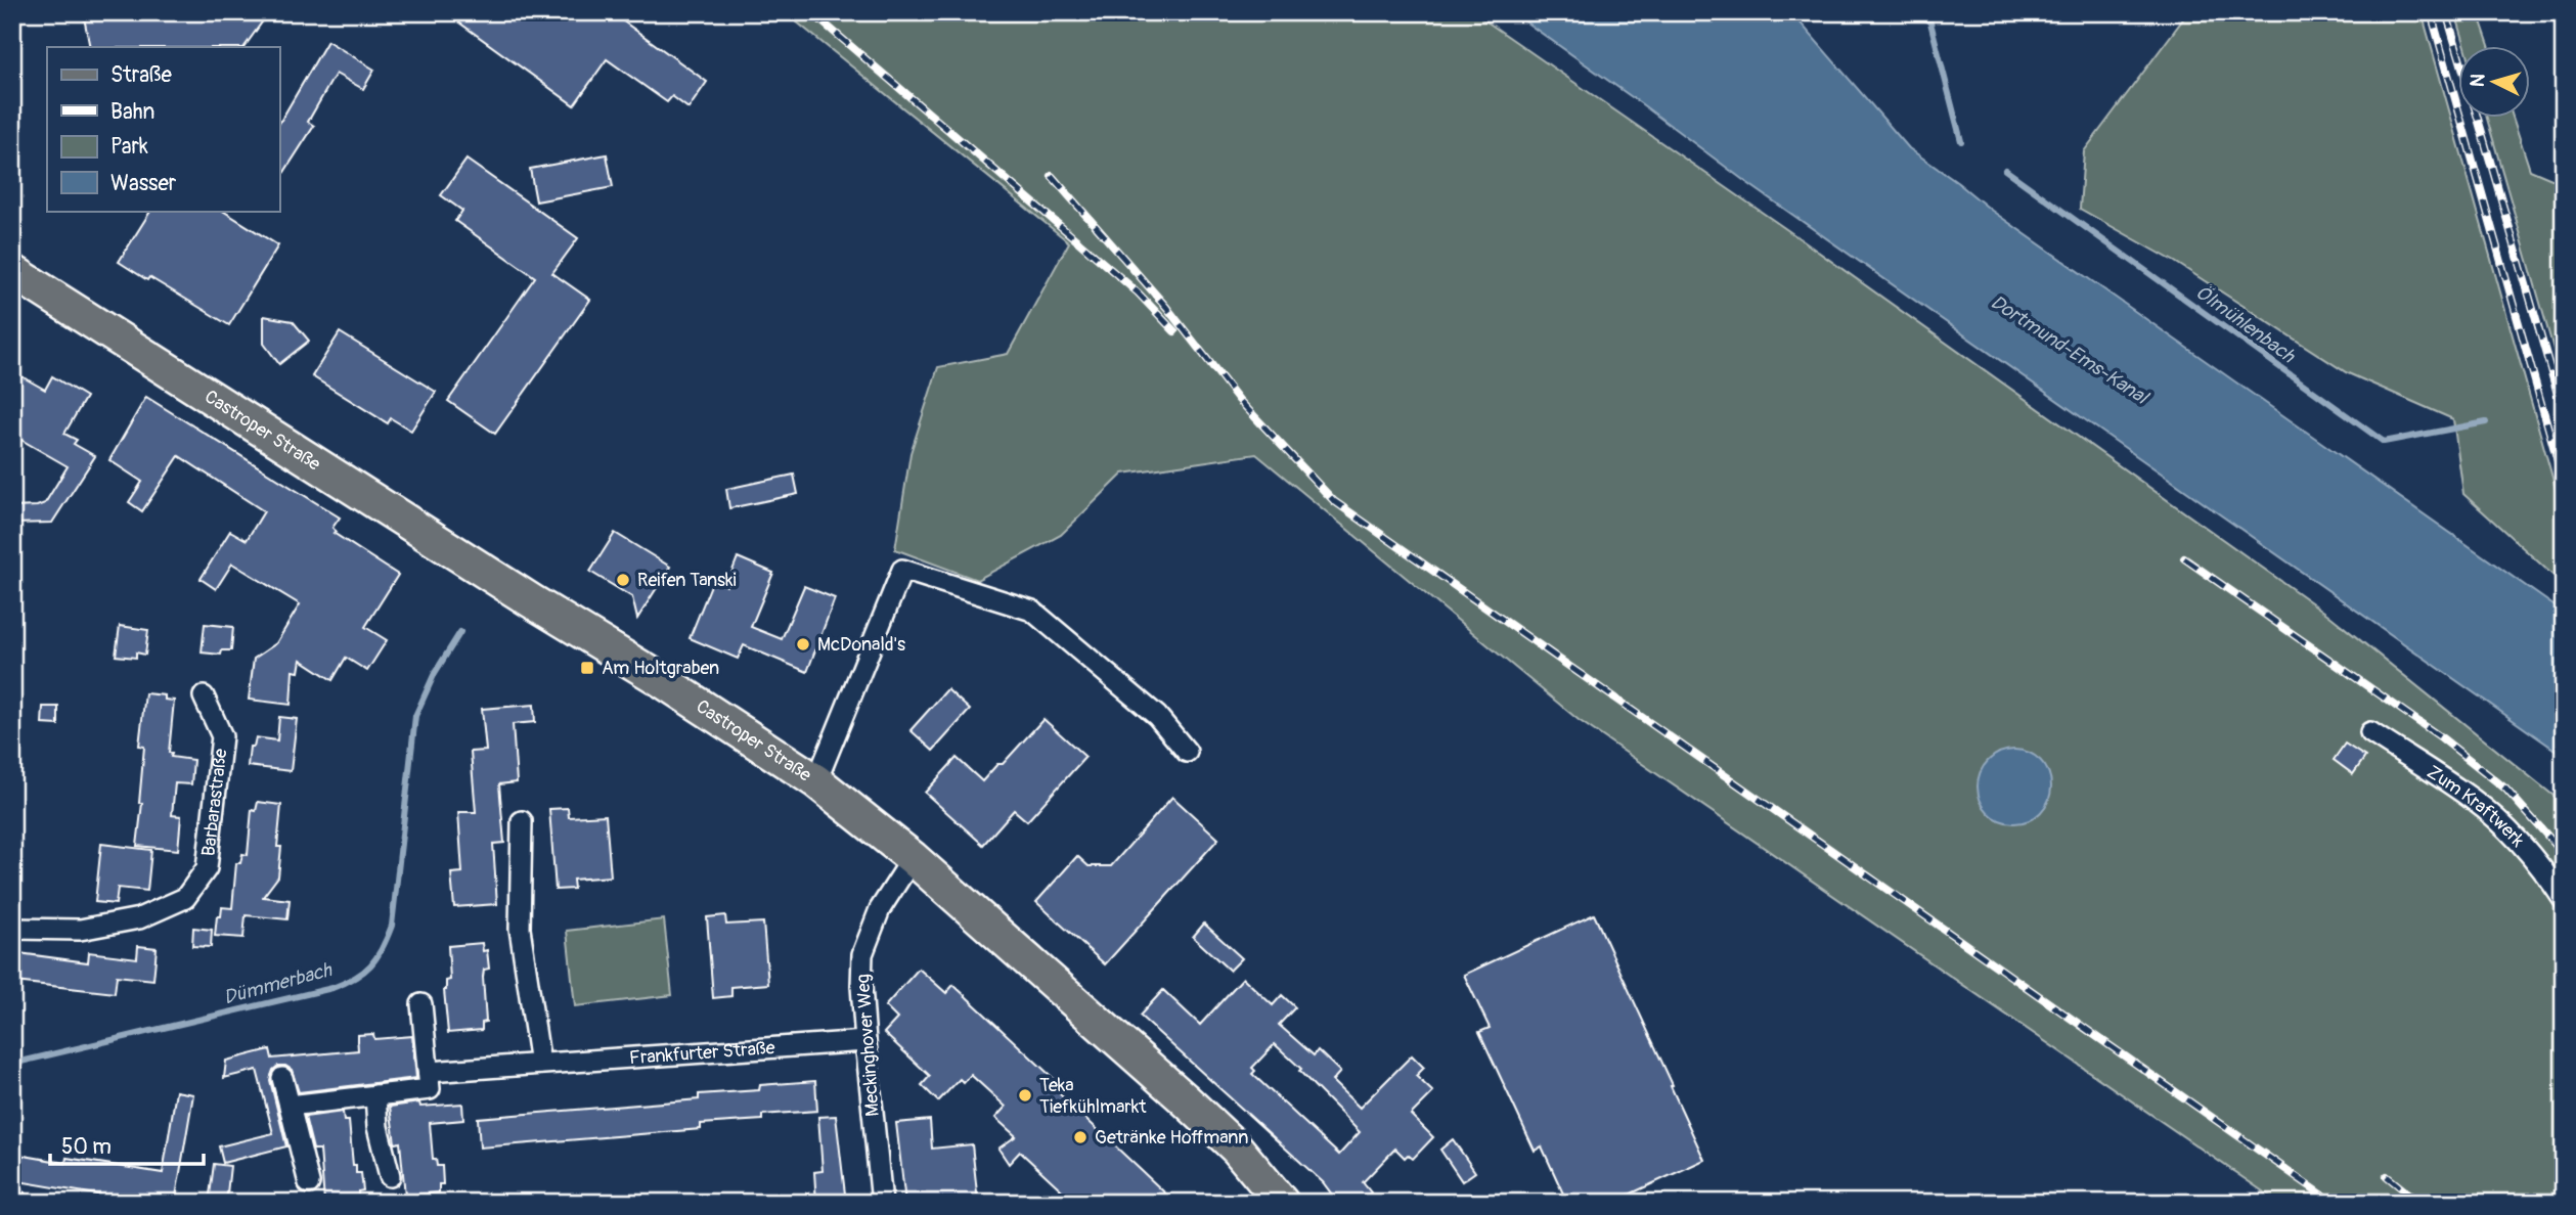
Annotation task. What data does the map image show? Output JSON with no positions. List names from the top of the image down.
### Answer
{
  "streets": {
    "main road": ["Castroper Straße"],
    "street": [
      "Barbarastraße",
      "Zum Kraftwerk",
      "Meckinghover Weg",
      "Frankfurter Straße"
    ]
  },
  "crossings": [
    ["Castroper Straße", "Meckinghover Weg"],
    ["Meckinghover Weg", "Frankfurter Straße"]
  ],
  "water": ["Ölmühlenbach", "Dortmund-Ems-Kanal", "Dümmerbach"],
  "places": {
    "other": [
      "Reifen Tanski",
      "McDonald's",
      "Teka Tiefkühlmarkt",
      "Getränke Hoffmann"
    ],
    "transit": ["Am Holtgraben"]
  },
  "legend": [
    "Straße",
    "Bahn",
    "Park",
    "Wasser"
  ],
  "scale_bar": "50 m",
  "north": "left"
}
